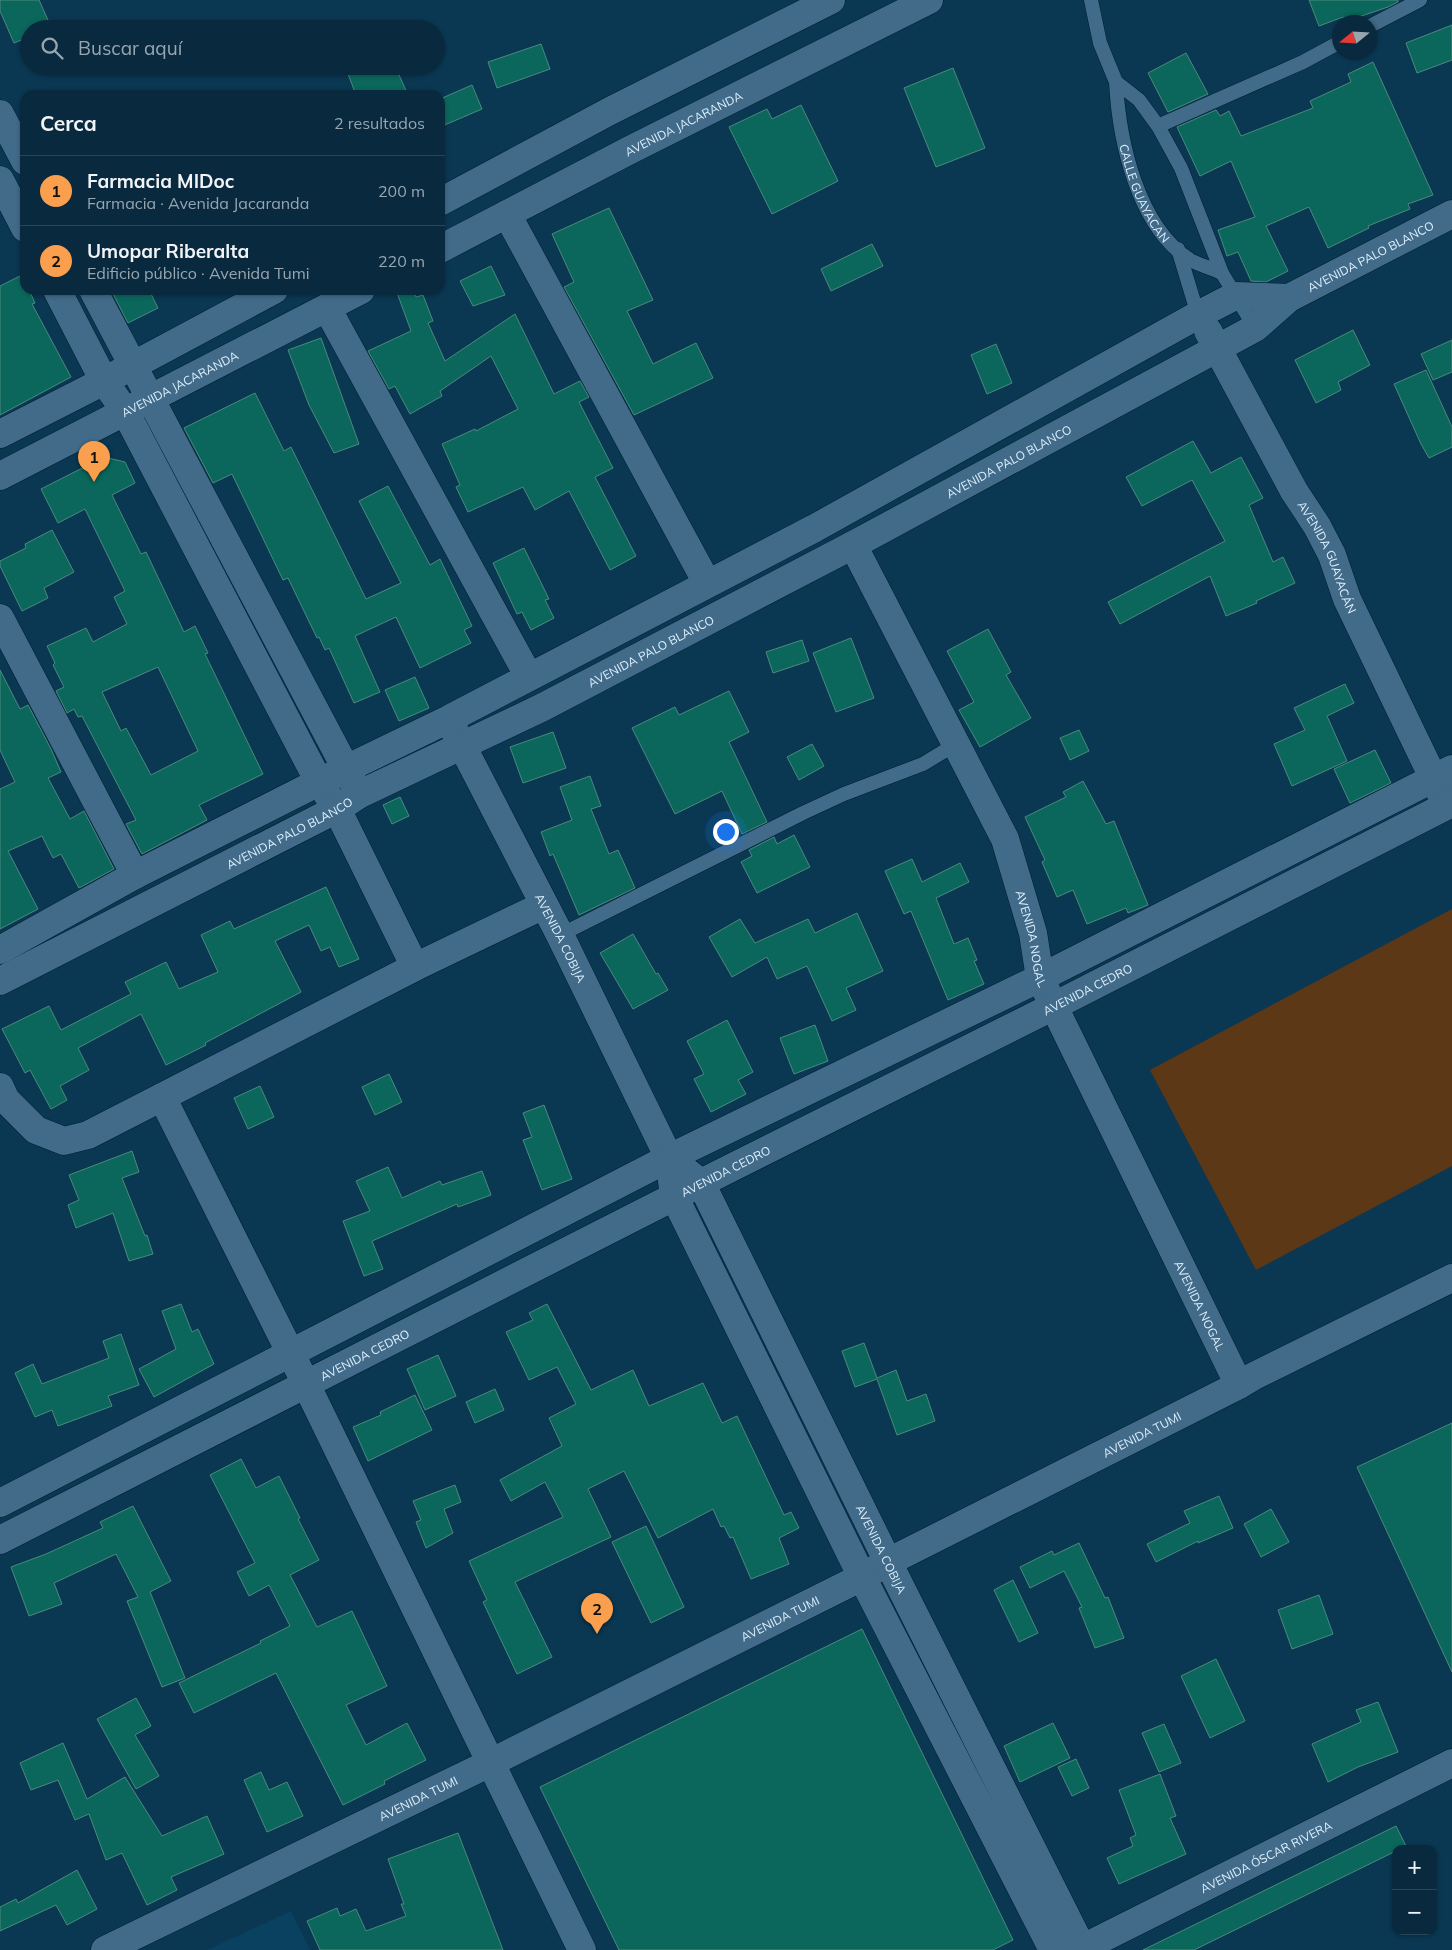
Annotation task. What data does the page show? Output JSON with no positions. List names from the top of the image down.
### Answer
{
  "streets": {
    "street": [
      "AVENIDA JACARANDA",
      "AVENIDA PALO BLANCO",
      "AVENIDA GUAYACÁN",
      "AVENIDA COBIJA",
      "AVENIDA NOGAL",
      "AVENIDA CEDRO",
      "AVENIDA TUMI",
      "AVENIDA ÓSCAR RIVERA"
    ],
    "lane": ["CALLE GUAYACAN"]
  },
  "crossings": [
    ["CALLE GUAYACAN", "AVENIDA PALO BLANCO"],
    ["AVENIDA PALO BLANCO", "AVENIDA GUAYACÁN"],
    ["AVENIDA PALO BLANCO", "AVENIDA COBIJA"],
    ["AVENIDA PALO BLANCO", "AVENIDA NOGAL"],
    ["AVENIDA GUAYACÁN", "AVENIDA CEDRO"],
    ["AVENIDA COBIJA", "AVENIDA CEDRO"],
    ["AVENIDA COBIJA", "AVENIDA TUMI"],
    ["AVENIDA COBIJA", "AVENIDA ÓSCAR RIVERA"],
    ["AVENIDA NOGAL", "AVENIDA CEDRO"],
    ["AVENIDA NOGAL", "AVENIDA TUMI"]
  ],
  "north": "left",
  "page": {
    "search": "Buscar aquí",
    "heading": ["Cerca", "2 resultados"],
    "list": [
      {
        "mark": "1",
        "name": "Farmacia MIDoc",
        "note": "Farmacia · Avenida Jacaranda",
        "value": "200 m"
      },
      {
        "mark": "2",
        "name": "Umopar Riberalta",
        "note": "Edificio público · Avenida Tumi",
        "value": "220 m"
      }
    ],
    "pins": ["1", "2"],
    "map_buttons": ["+", "−"]
  }
}
